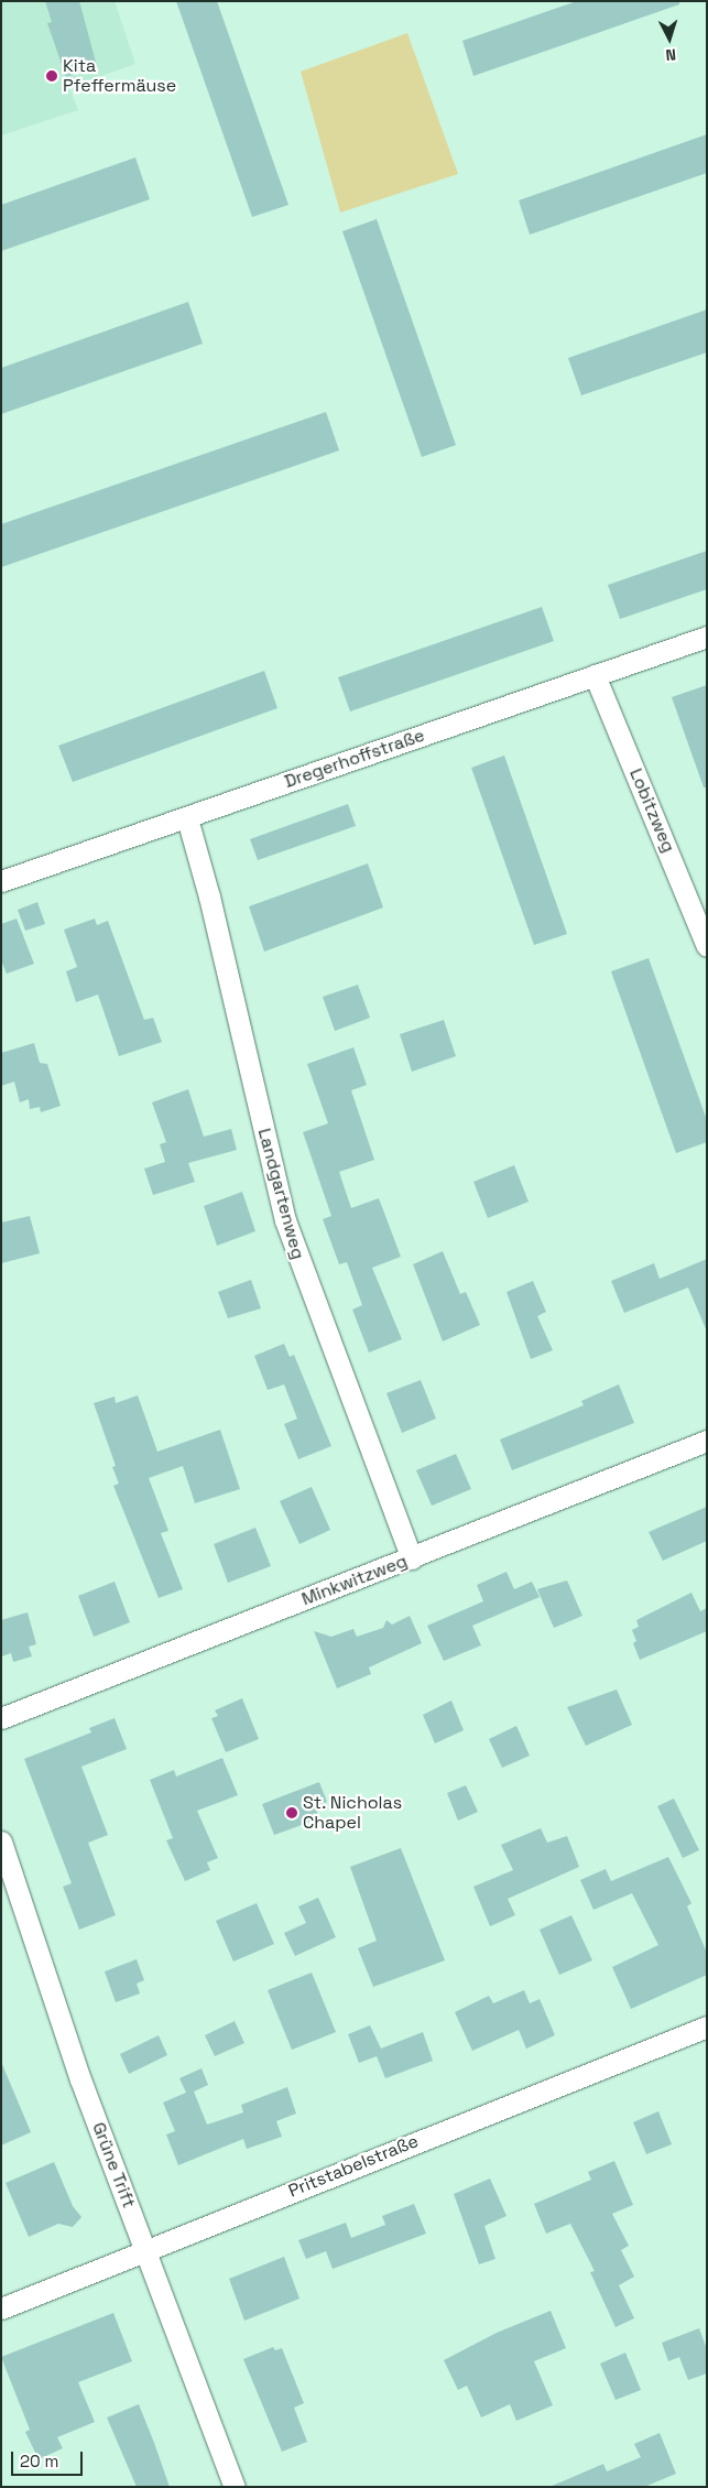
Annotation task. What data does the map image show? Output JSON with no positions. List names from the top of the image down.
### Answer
{
  "streets": {
    "street": [
      "Dregerhoffstraße",
      "Lobitzweg",
      "Landgartenweg",
      "Minkwitzweg",
      "Grüne Trift",
      "Pritstabelstraße"
    ]
  },
  "crossings": [
    ["Dregerhoffstraße", "Lobitzweg"],
    ["Dregerhoffstraße", "Landgartenweg"],
    ["Landgartenweg", "Minkwitzweg"],
    ["Grüne Trift", "Pritstabelstraße"]
  ],
  "places": ["Kita Pfeffermäuse", "St. Nicholas Chapel"],
  "scale_bar": "20 m",
  "north": "bottom"
}
